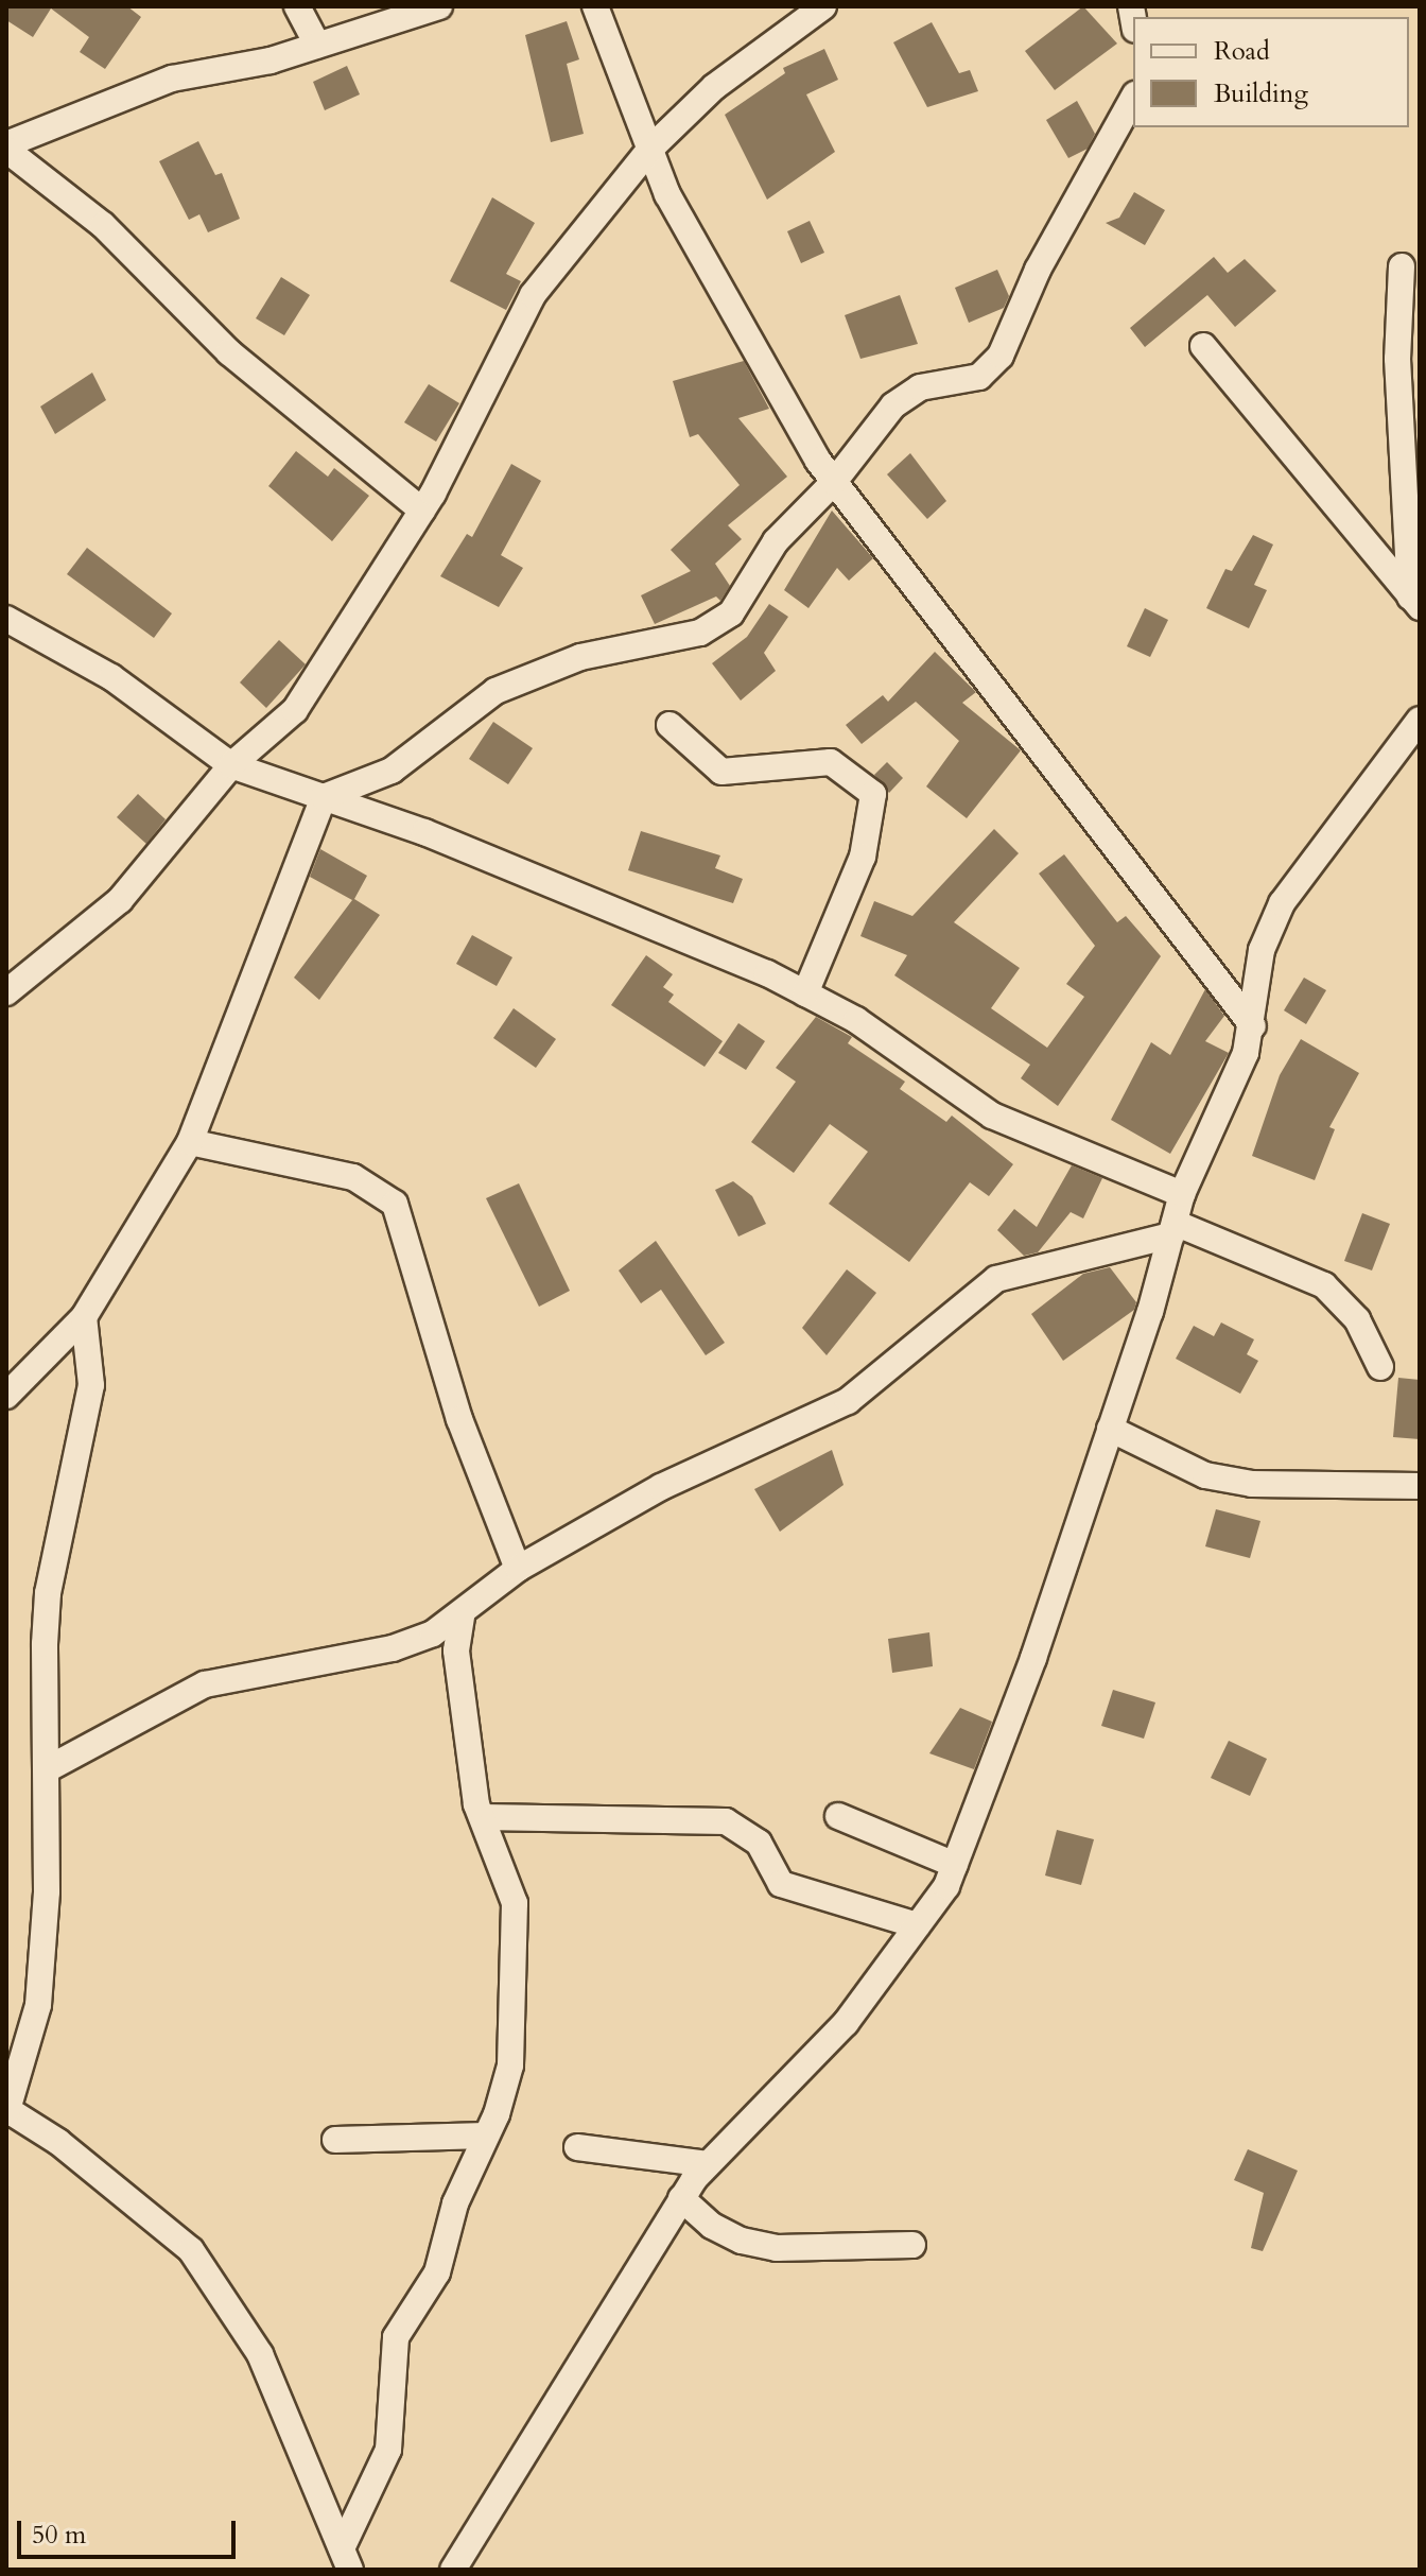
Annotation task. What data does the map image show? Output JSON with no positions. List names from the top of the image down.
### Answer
{
  "legend": ["Road", "Building"],
  "scale_bar": "50 m"
}
